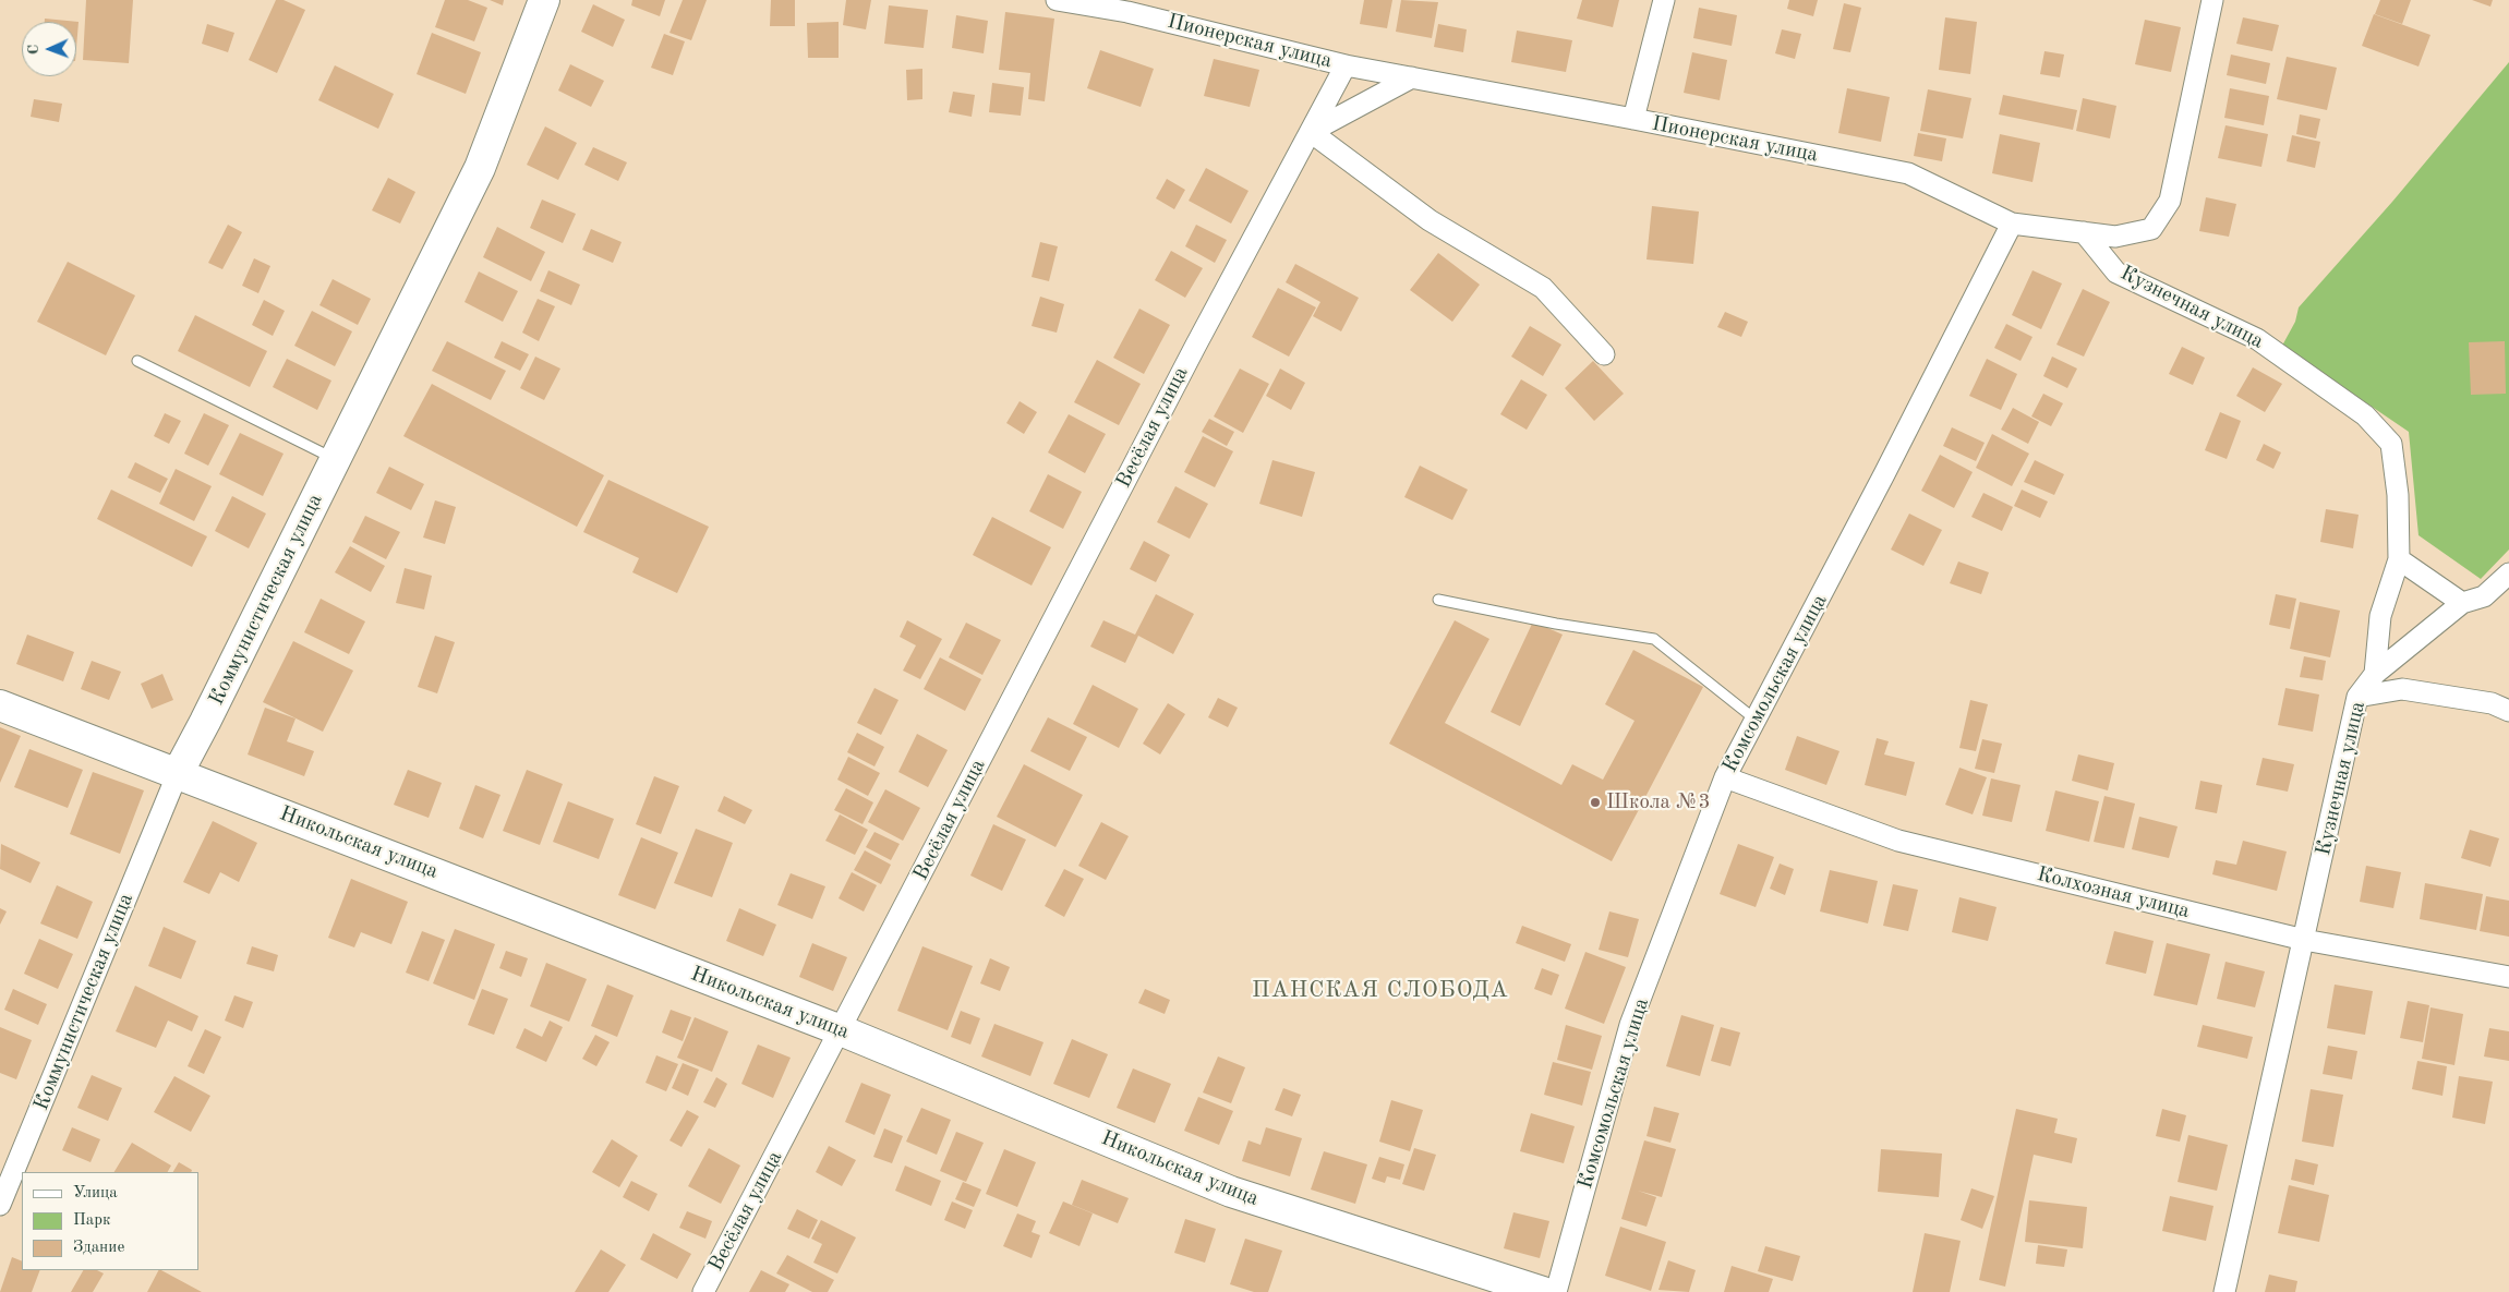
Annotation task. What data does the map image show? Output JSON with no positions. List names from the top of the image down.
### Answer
{
  "streets": {
    "main road": ["Коммунистическая улица", "Никольская улица"],
    "street": [
      "Пионерская улица",
      "Кузнечная улица",
      "Весёлая улица",
      "Комсомольская улица",
      "Колхозная улица"
    ]
  },
  "crossings": [
    ["Пионерская улица", "Кузнечная улица"],
    ["Пионерская улица", "Весёлая улица"],
    ["Пионерская улица", "Комсомольская улица"],
    ["Кузнечная улица", "Колхозная улица"],
    ["Весёлая улица", "Никольская улица"],
    ["Коммунистическая улица", "Никольская улица"],
    ["Комсомольская улица", "Колхозная улица"]
  ],
  "districts": ["ПАНСКАЯ СЛОБОДА"],
  "places": ["Школа №3"],
  "legend": ["Улица", "Парк", "Здание"],
  "north": "left"
}
